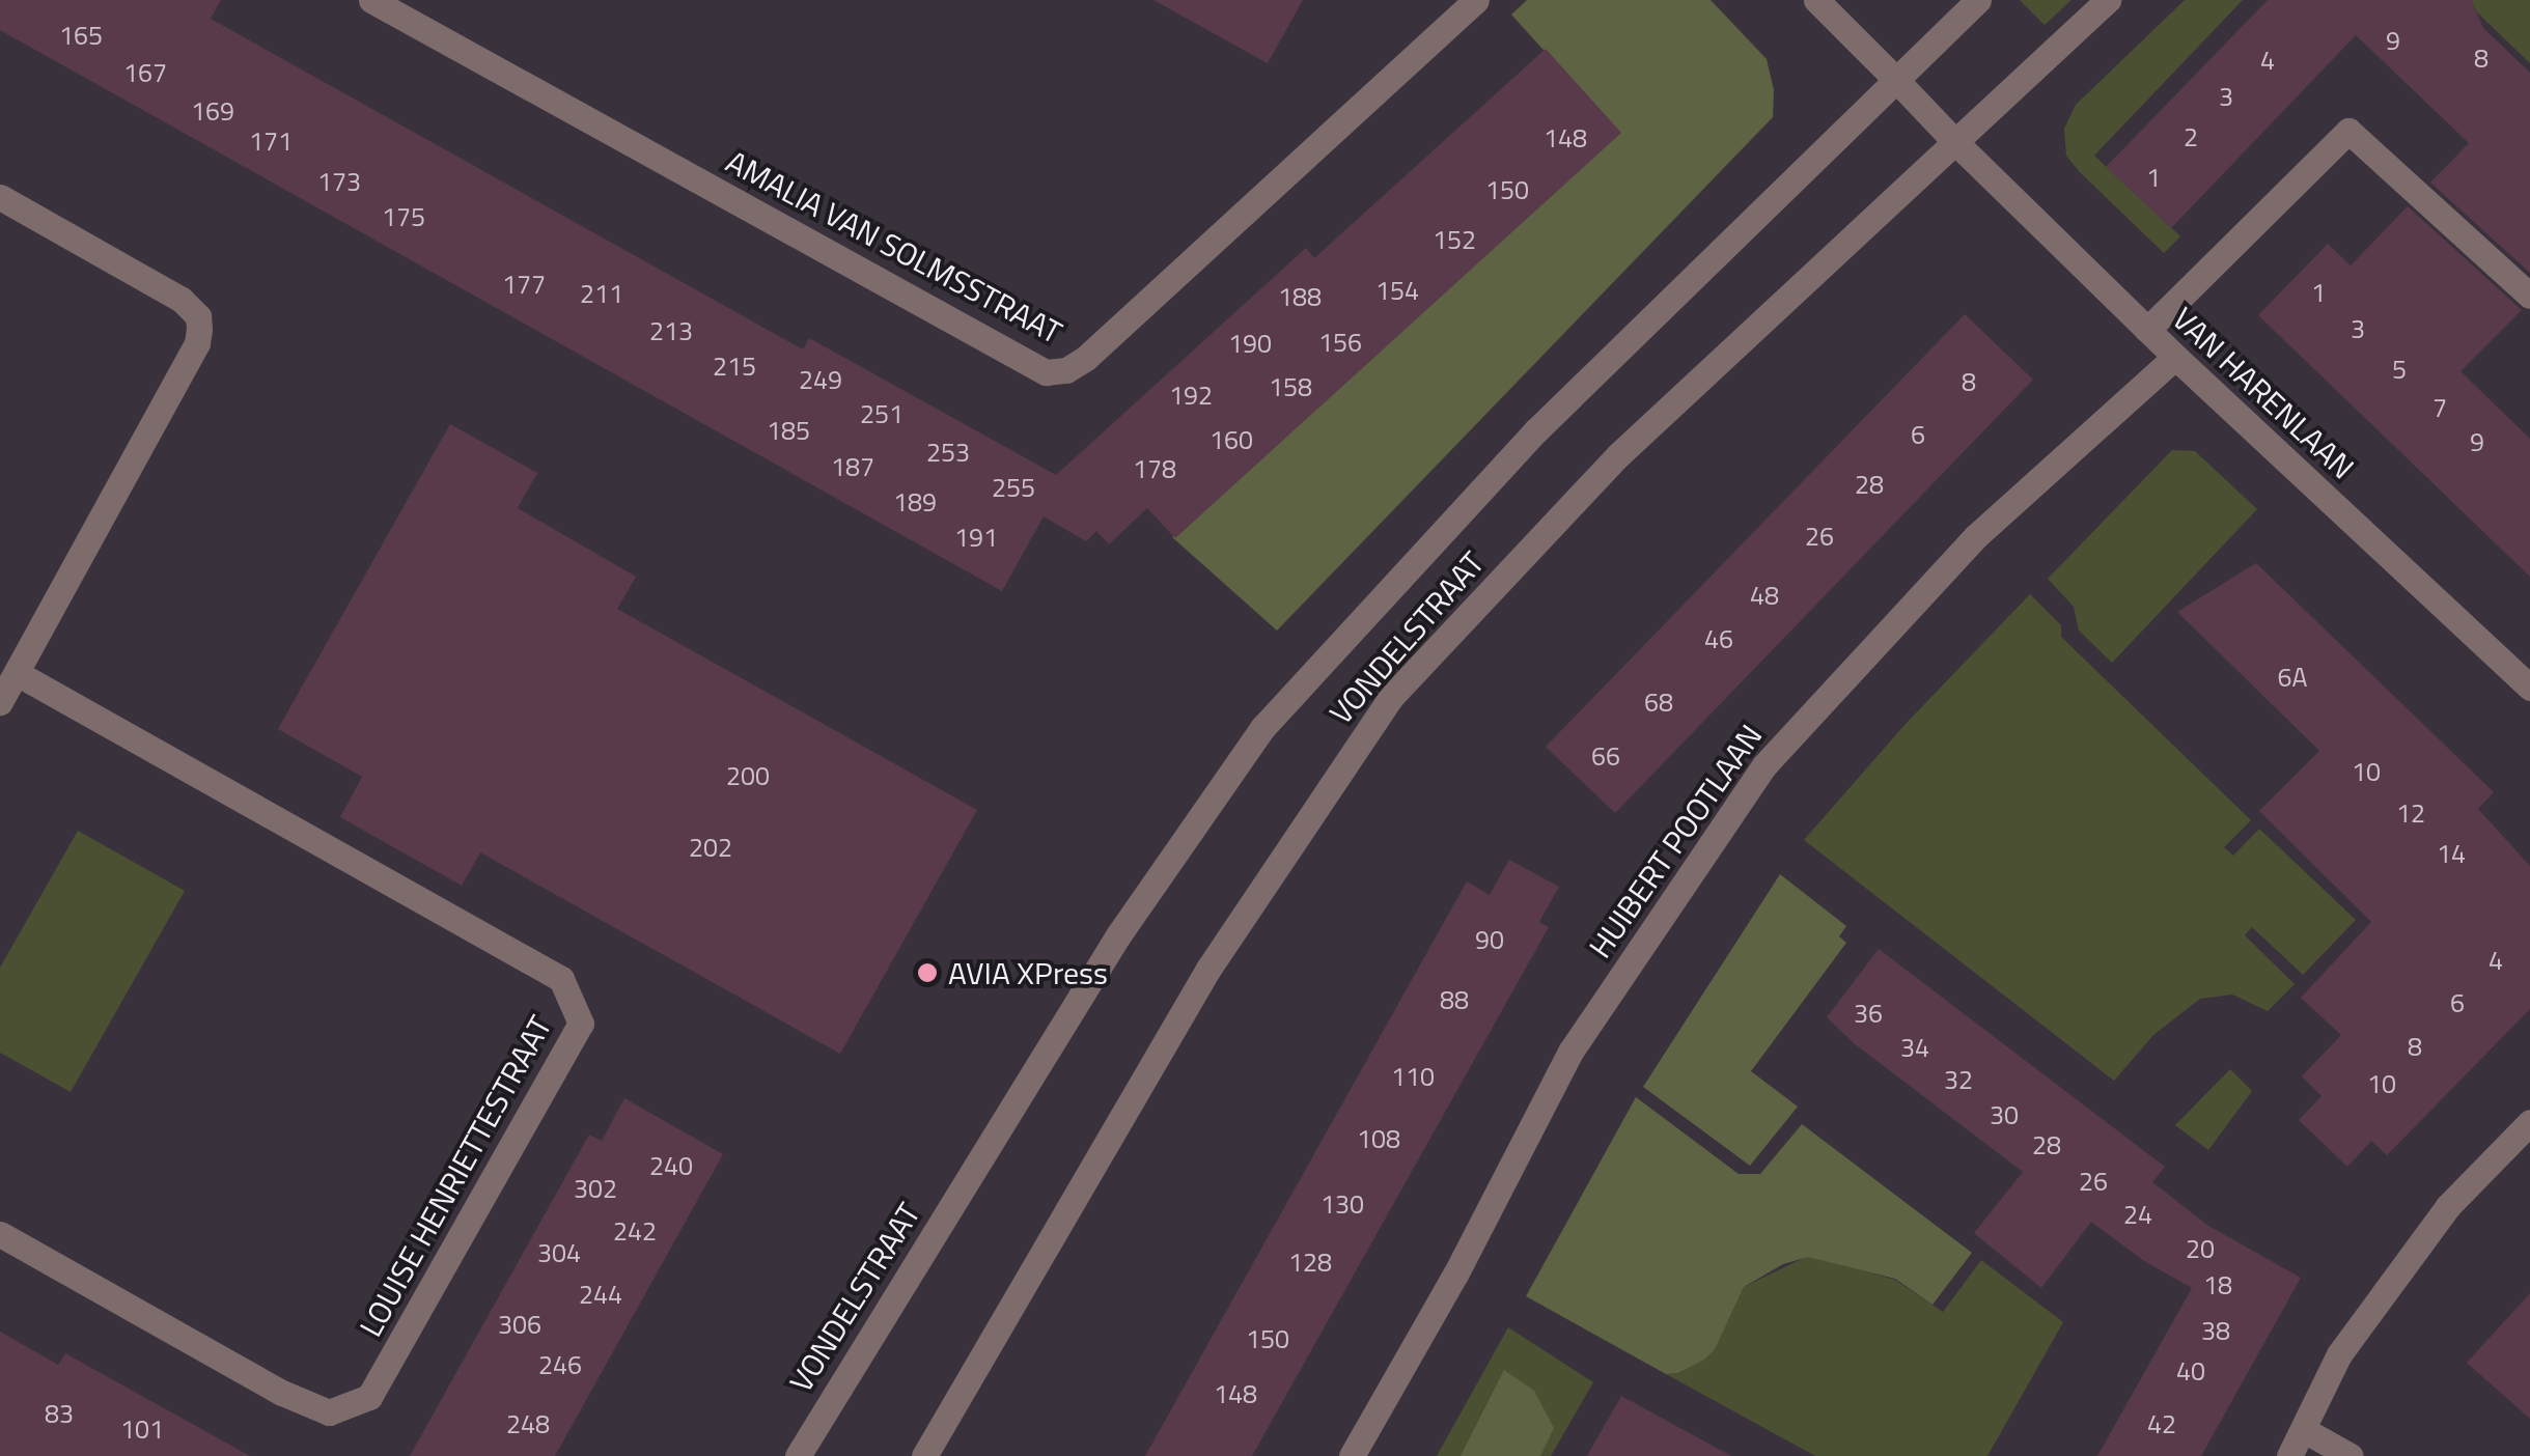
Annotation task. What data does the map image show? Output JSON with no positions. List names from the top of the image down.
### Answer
{
  "streets": {
    "street": [
      "AMALIA VAN SOLMSSTRAAT",
      "VAN HARENLAAN",
      "VONDELSTRAAT",
      "HUIBERT POOTLAAN",
      "LOUISE HENRIETTESTRAAT"
    ]
  },
  "crossings": [
    ["VAN HARENLAAN", "VONDELSTRAAT"],
    ["VAN HARENLAAN", "HUIBERT POOTLAAN"]
  ],
  "places": ["AVIA XPress"],
  "house_numbers": [
    "165",
    "9",
    "8",
    "4",
    "167",
    "3",
    "169",
    "2",
    "148",
    "171",
    "1",
    "173",
    "150",
    "175",
    "152",
    "177",
    "154",
    "1",
    "211",
    "188",
    "3",
    "213",
    "156",
    "190",
    "215",
    "5",
    "249",
    "8",
    "158",
    "192",
    "7",
    "251",
    "185",
    "6",
    "160",
    "9",
    "253",
    "187",
    "178",
    "28",
    "255",
    "189",
    "26",
    "191",
    "48",
    "46",
    "6A",
    "68",
    "66",
    "10",
    "200",
    "12",
    "202",
    "14",
    "90",
    "4",
    "88",
    "6",
    "36",
    "8",
    "34",
    "110",
    "32",
    "10",
    "30",
    "108",
    "28",
    "240",
    "26",
    "302",
    "130",
    "24",
    "242",
    "20",
    "304",
    "128",
    "18",
    "244",
    "306",
    "38",
    "150",
    "246",
    "40",
    "148",
    "83",
    "248",
    "42",
    "101"
  ]
}
